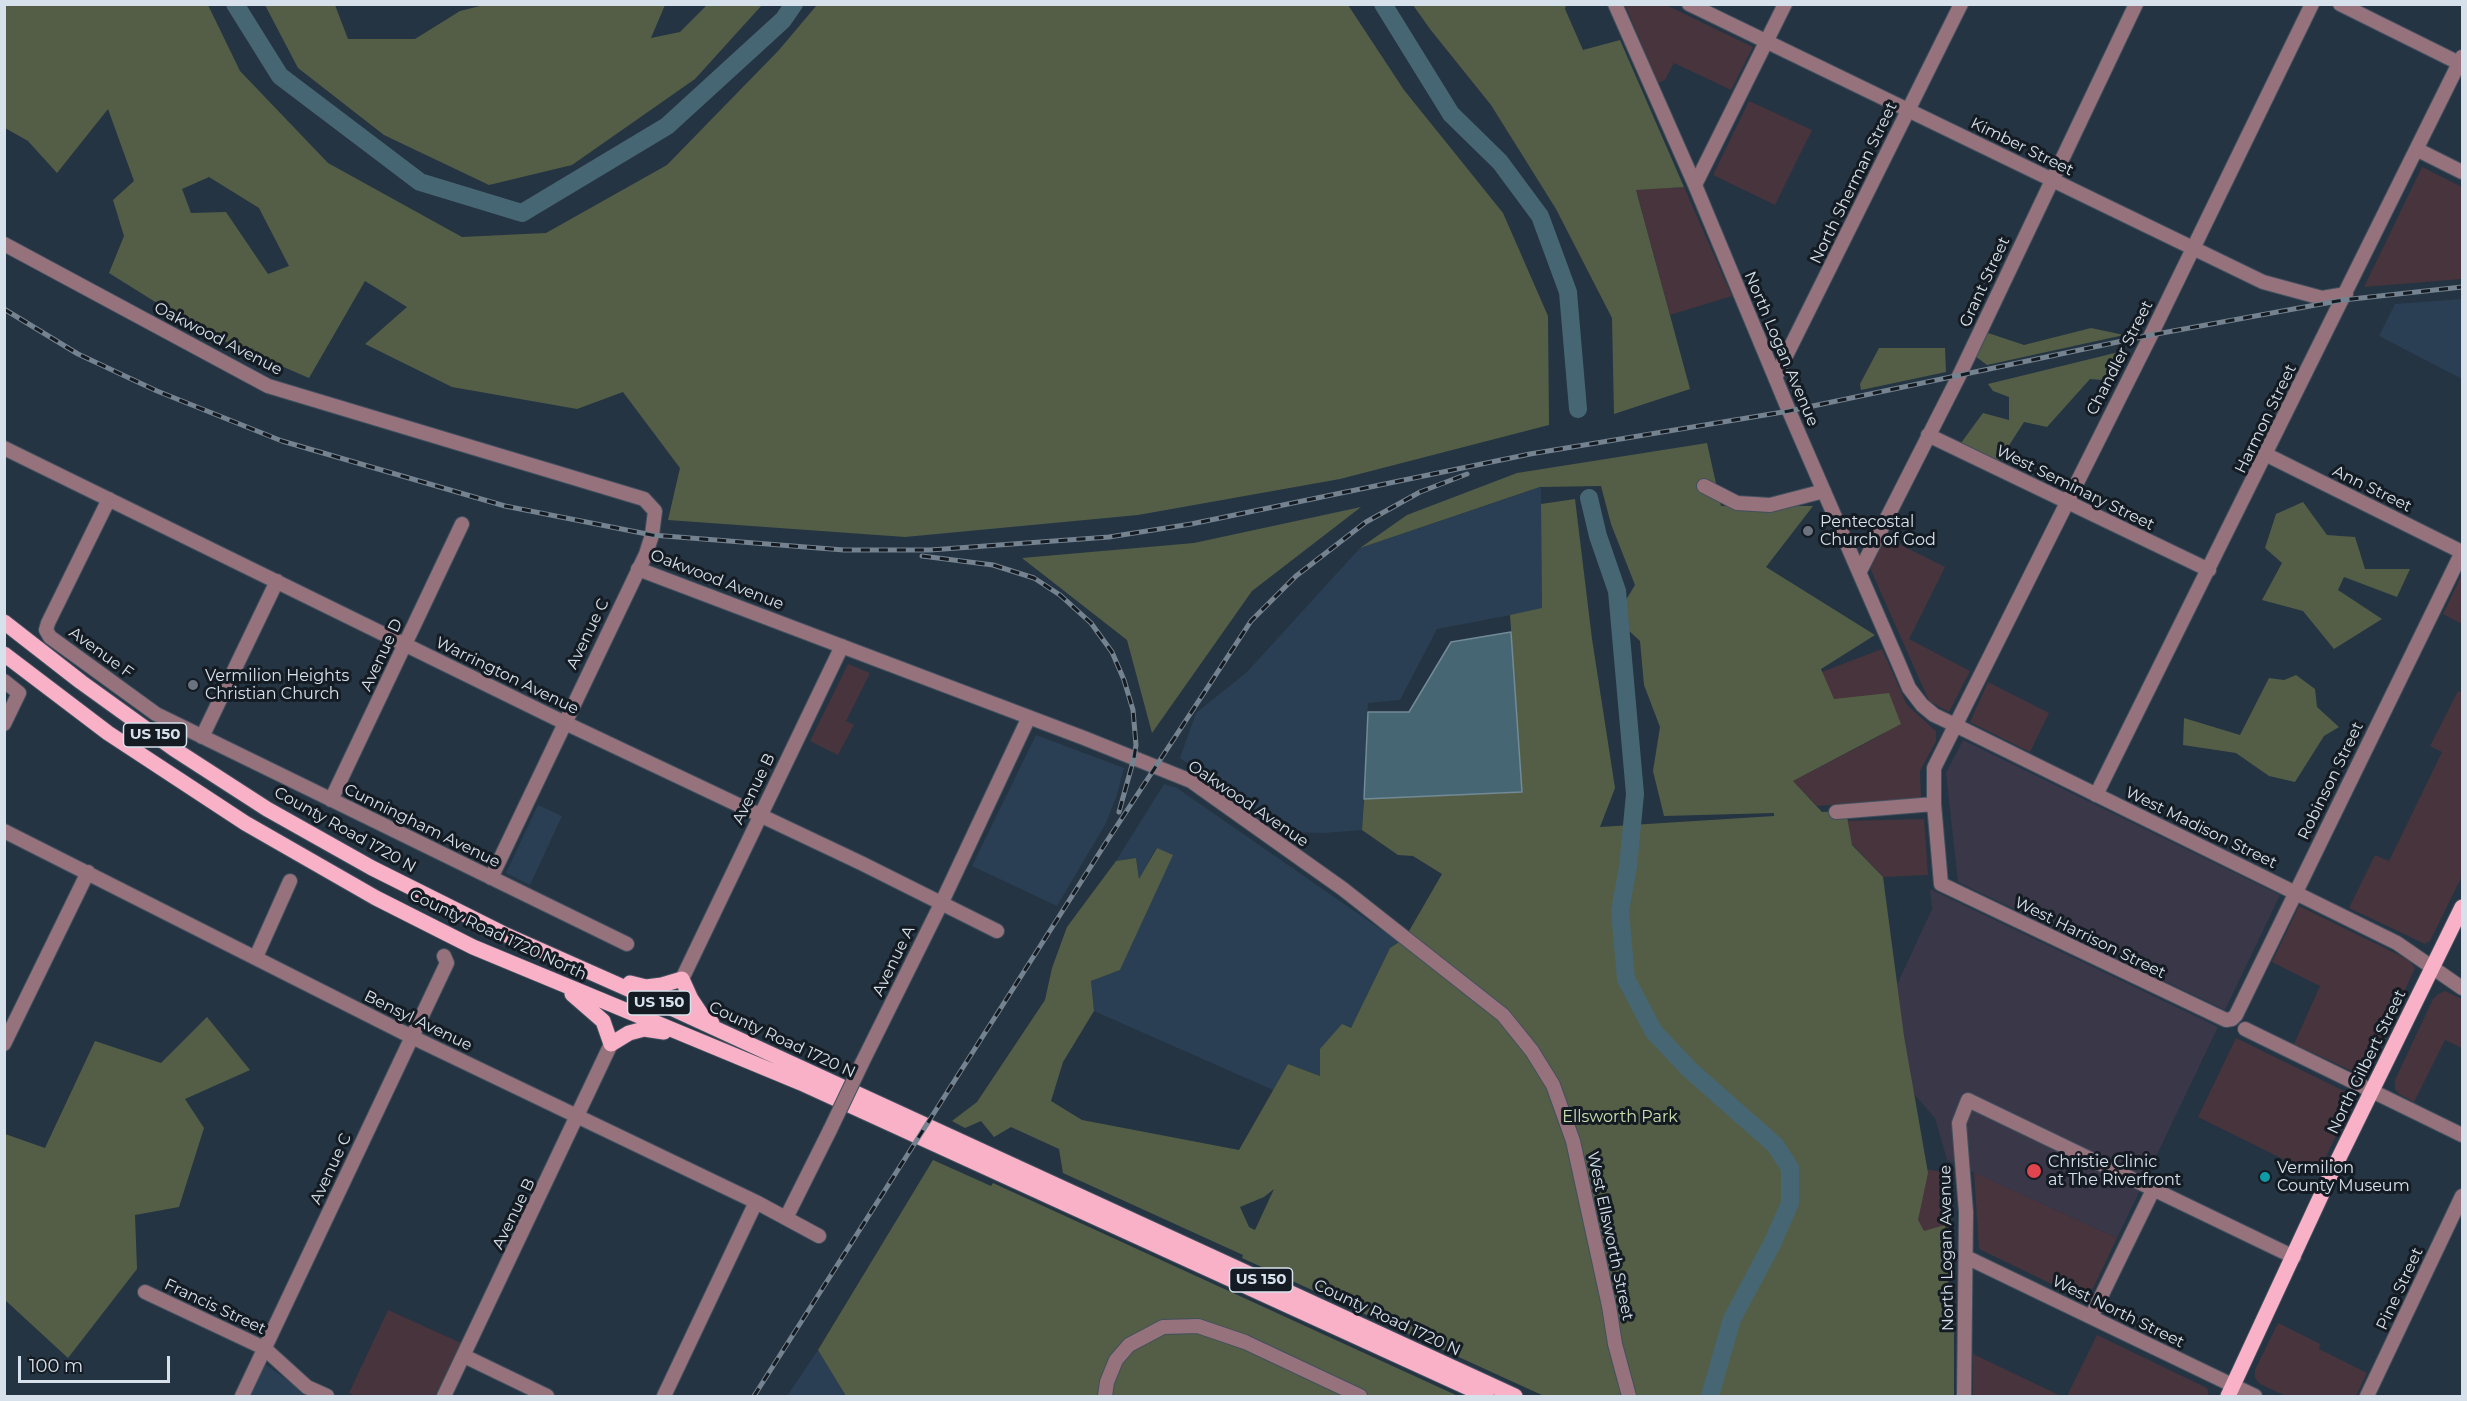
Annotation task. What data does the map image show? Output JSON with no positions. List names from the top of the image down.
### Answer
{
  "streets": {
    "main road": [
      "US 150",
      "County Road 1720 N",
      "County Road 1720 North",
      "North Gilbert Street"
    ],
    "street": [
      "Kimber Street",
      "North Sherman Street",
      "Grant Street",
      "Oakwood Avenue",
      "North Logan Avenue",
      "Chandler Street",
      "Harmon Street",
      "West Seminary Street",
      "Ann Street",
      "Avenue C",
      "Avenue F",
      "Avenue D",
      "Warrington Avenue",
      "Robinson Street",
      "Avenue B",
      "Cunningham Avenue",
      "West Madison Street",
      "West Harrison Street",
      "Avenue A",
      "Bensyl Avenue",
      "West Ellsworth Street",
      "Pine Street",
      "Francis Street",
      "West North Street"
    ]
  },
  "crossings": [
    ["Kimber Street", "North Sherman Street"],
    ["Kimber Street", "Grant Street"],
    ["Kimber Street", "Chandler Street"],
    ["Kimber Street", "Harmon Street"],
    ["North Sherman Street", "North Logan Avenue"],
    ["Grant Street", "North Logan Avenue"],
    ["Grant Street", "West Seminary Street"],
    ["Oakwood Avenue", "Avenue C"],
    ["Oakwood Avenue", "Avenue B"],
    ["Oakwood Avenue", "Avenue A"],
    ["Oakwood Avenue", "West Ellsworth Street"],
    ["North Logan Avenue", "West Madison Street"],
    ["North Logan Avenue", "West North Street"],
    ["Chandler Street", "West Seminary Street"],
    ["Chandler Street", "West Madison Street"],
    ["Harmon Street", "West Seminary Street"],
    ["Harmon Street", "Ann Street"],
    ["Harmon Street", "West Madison Street"],
    ["Ann Street", "Robinson Street"],
    ["Avenue C", "Warrington Avenue"],
    ["Avenue C", "Cunningham Avenue"],
    ["Avenue C", "Bensyl Avenue"],
    ["Avenue C", "Francis Street"],
    ["Avenue F", "Warrington Avenue"],
    ["Avenue F", "Cunningham Avenue"],
    ["Avenue D", "Warrington Avenue"],
    ["Avenue D", "Cunningham Avenue"],
    ["Warrington Avenue", "Avenue B"],
    ["Warrington Avenue", "Avenue A"],
    ["Robinson Street", "West Madison Street"],
    ["Robinson Street", "West Harrison Street"],
    ["Avenue B", "Bensyl Avenue"],
    ["West Madison Street", "North Gilbert Street"],
    ["County Road 1720 N", "County Road 1720 North"],
    ["Avenue A", "Bensyl Avenue"],
    ["North Gilbert Street", "West North Street"]
  ],
  "parks": ["Ellsworth Park"],
  "places": [
    "Pentecostal Church of God",
    "Vermilion Heights Christian Church",
    "Christie Clinic at The Riverfront",
    "Vermilion County Museum"
  ],
  "scale_bar": "100 m"
}
